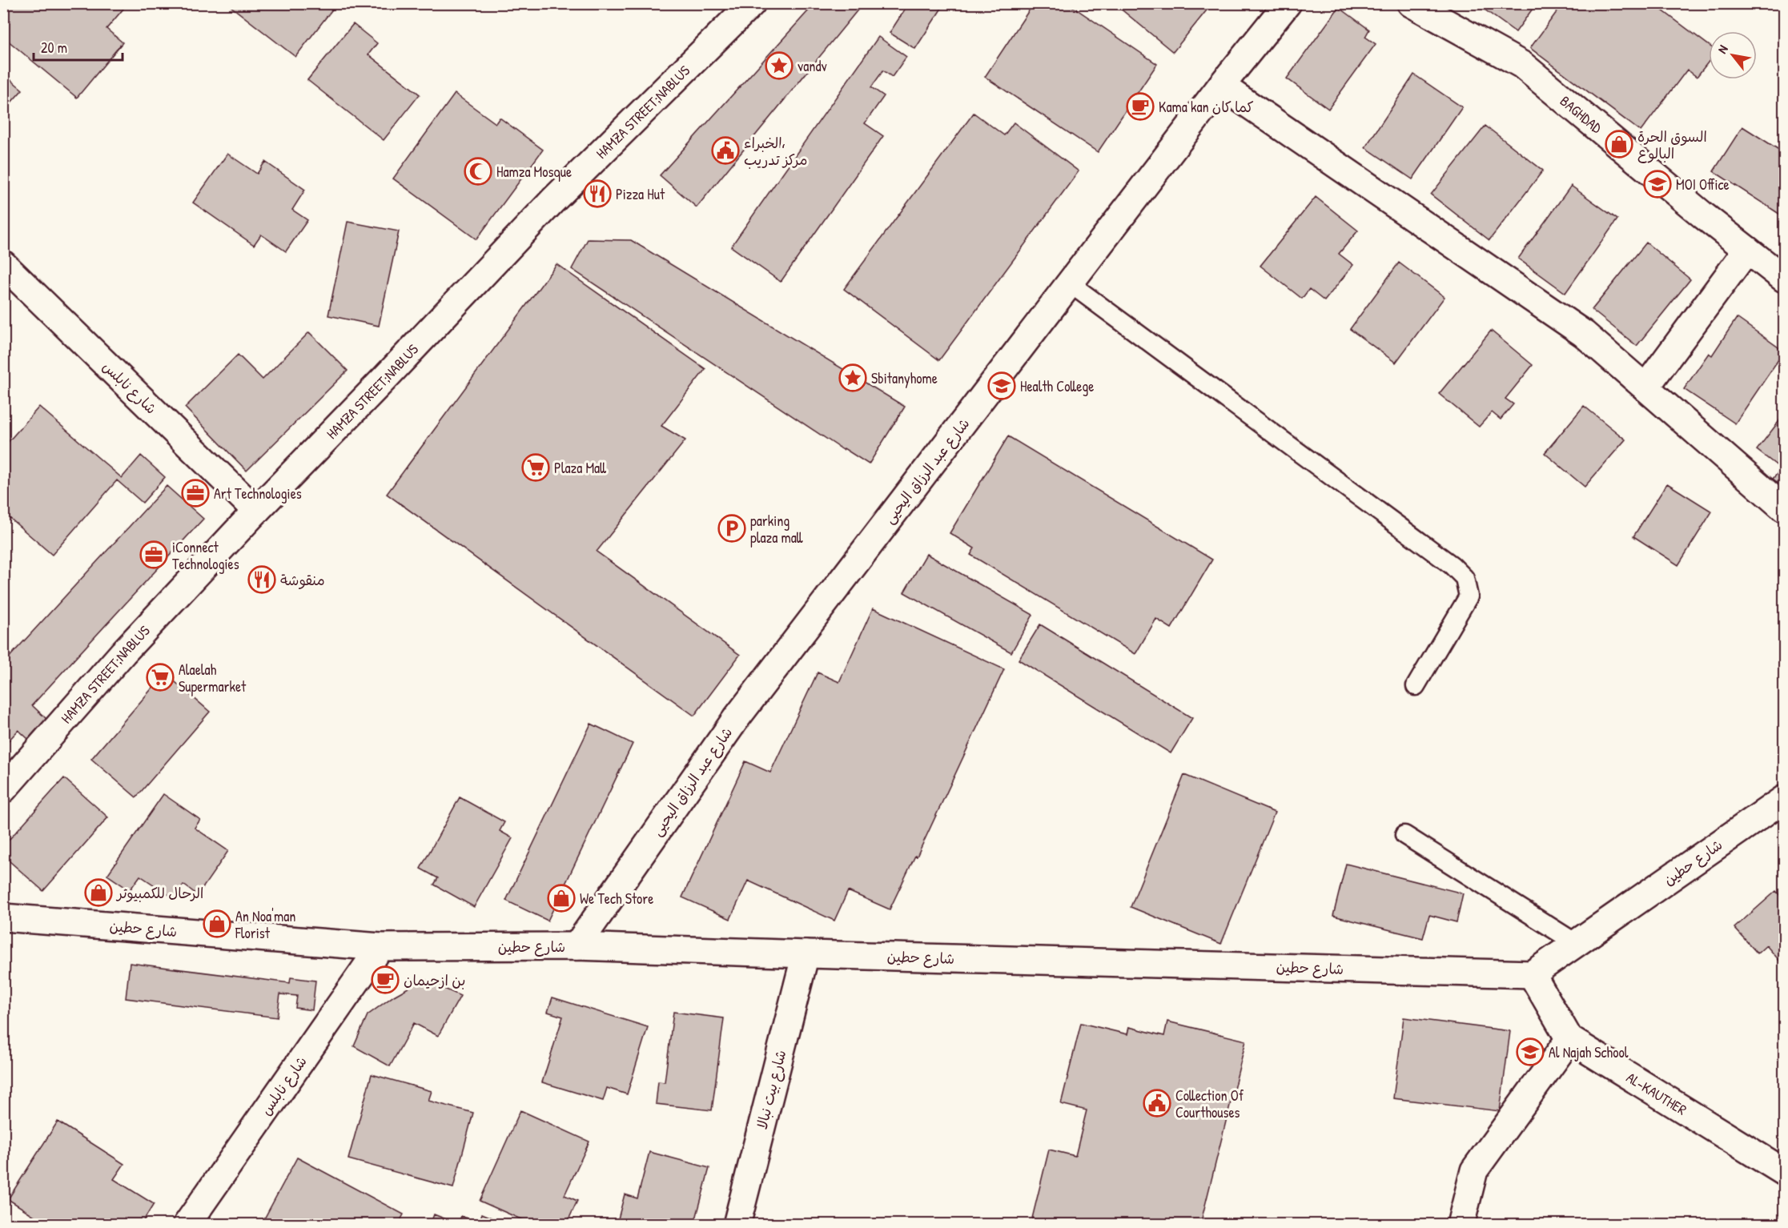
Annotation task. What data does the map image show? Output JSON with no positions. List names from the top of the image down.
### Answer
{
  "streets": {
    "street": [
      "HAMZA STREET;NABLUS",
      "BAGHDAD",
      "شارع نابلس",
      "شارع عبد الرزاق اليحيى",
      "شارع حطين",
      "شارع بيت نبالا",
      "AL-KAUTHER"
    ]
  },
  "crossings": [
    ["HAMZA STREET;NABLUS", "شارع نابلس"],
    ["شارع نابلس", "شارع حطين"],
    ["شارع عبد الرزاق اليحيى", "شارع حطين"],
    ["شارع حطين", "شارع بيت نبالا"],
    ["شارع حطين", "AL-KAUTHER"]
  ],
  "places": {
    "place": ["vandv", "Sbitanyhome"],
    "cafe": ["Kama kan كما كان", "بن ازحيمان"],
    "shop": [
      "السوق الحرة البالوع",
      "الرحال للكمبيوتر",
      "We Tech Store",
      "An Noa'man Florist"
    ],
    "public building": ["الخبراء، مركز تدريب", "Collection Of Courthouses"],
    "mosque": ["Hamza Mosque"],
    "school or university": ["MOI Office", "Health College", "Al Najah School"],
    "restaurant": ["Pizza Hut", "منقوشة"],
    "supermarket": ["Plaza Mall", "Alaelah Supermarket"],
    "office": ["Art Technologies", "iConnect Technologies"],
    "parking": ["parking plaza mall"]
  },
  "scale_bar": "20 m",
  "north": "top left"
}
